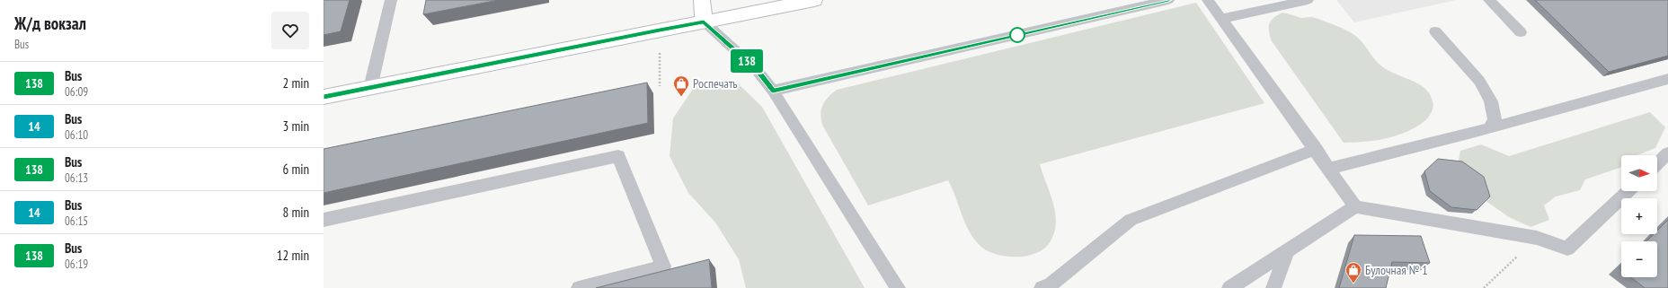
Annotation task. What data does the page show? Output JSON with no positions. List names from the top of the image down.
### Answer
{
  "places": {
    "shop": ["Роспечать", "Булочная № 1"]
  },
  "lines": ["bus line 138"],
  "north": "right",
  "page": {
    "heading": ["Ж/д вокзал", "Bus"],
    "on_map": "138",
    "list": [
      {
        "mark": "138",
        "name": "Bus",
        "note": "06:09",
        "value": "2 min"
      },
      {
        "mark": "14",
        "name": "Bus",
        "note": "06:10",
        "value": "3 min"
      },
      {
        "mark": "138",
        "name": "Bus",
        "note": "06:13",
        "value": "6 min"
      },
      {
        "mark": "14",
        "name": "Bus",
        "note": "06:15",
        "value": "8 min"
      },
      {
        "mark": "138",
        "name": "Bus",
        "note": "06:19",
        "value": "12 min"
      }
    ],
    "map_buttons": ["+", "−"]
  }
}
